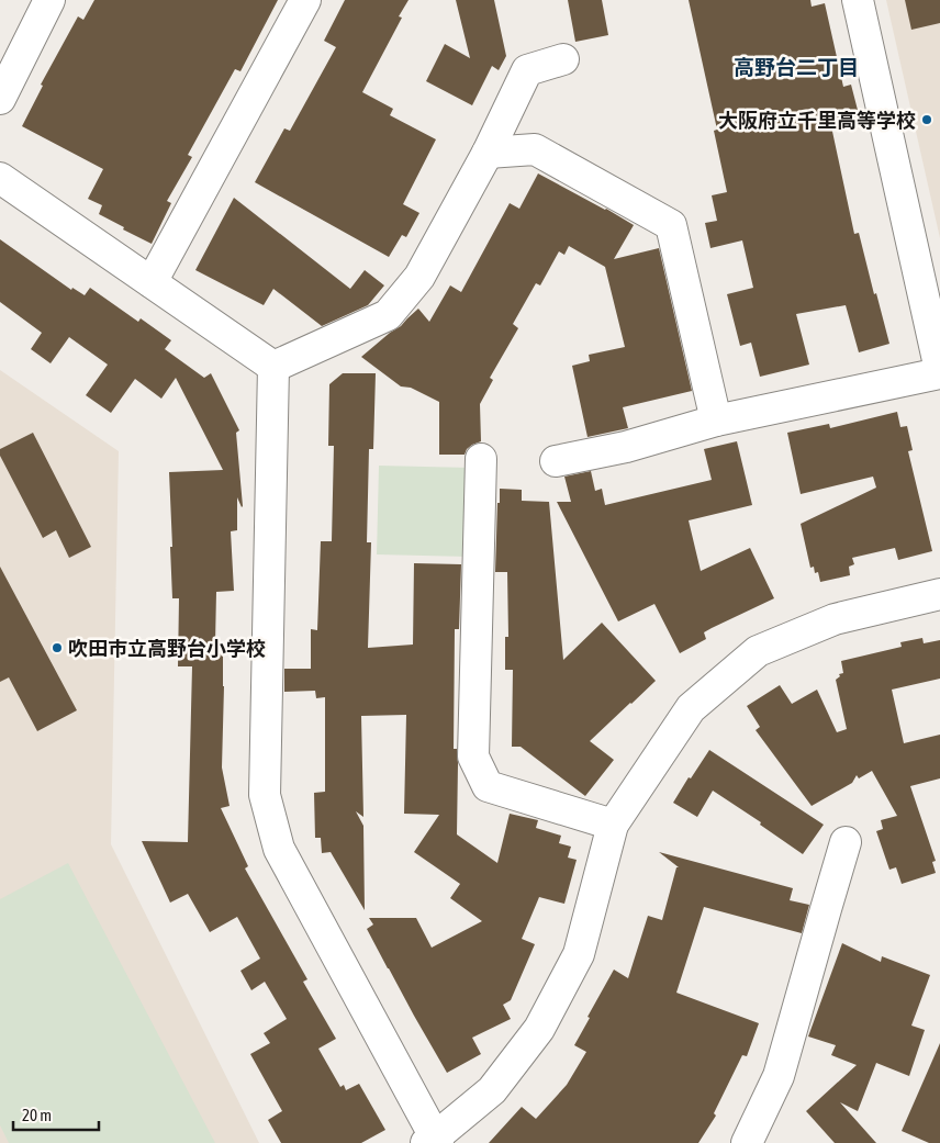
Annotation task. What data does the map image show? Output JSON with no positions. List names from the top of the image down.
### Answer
{
  "districts": ["高野台二丁目"],
  "places": ["大阪府立千里高等学校", "吹田市立高野台小学校"],
  "scale_bar": "20 m"
}
